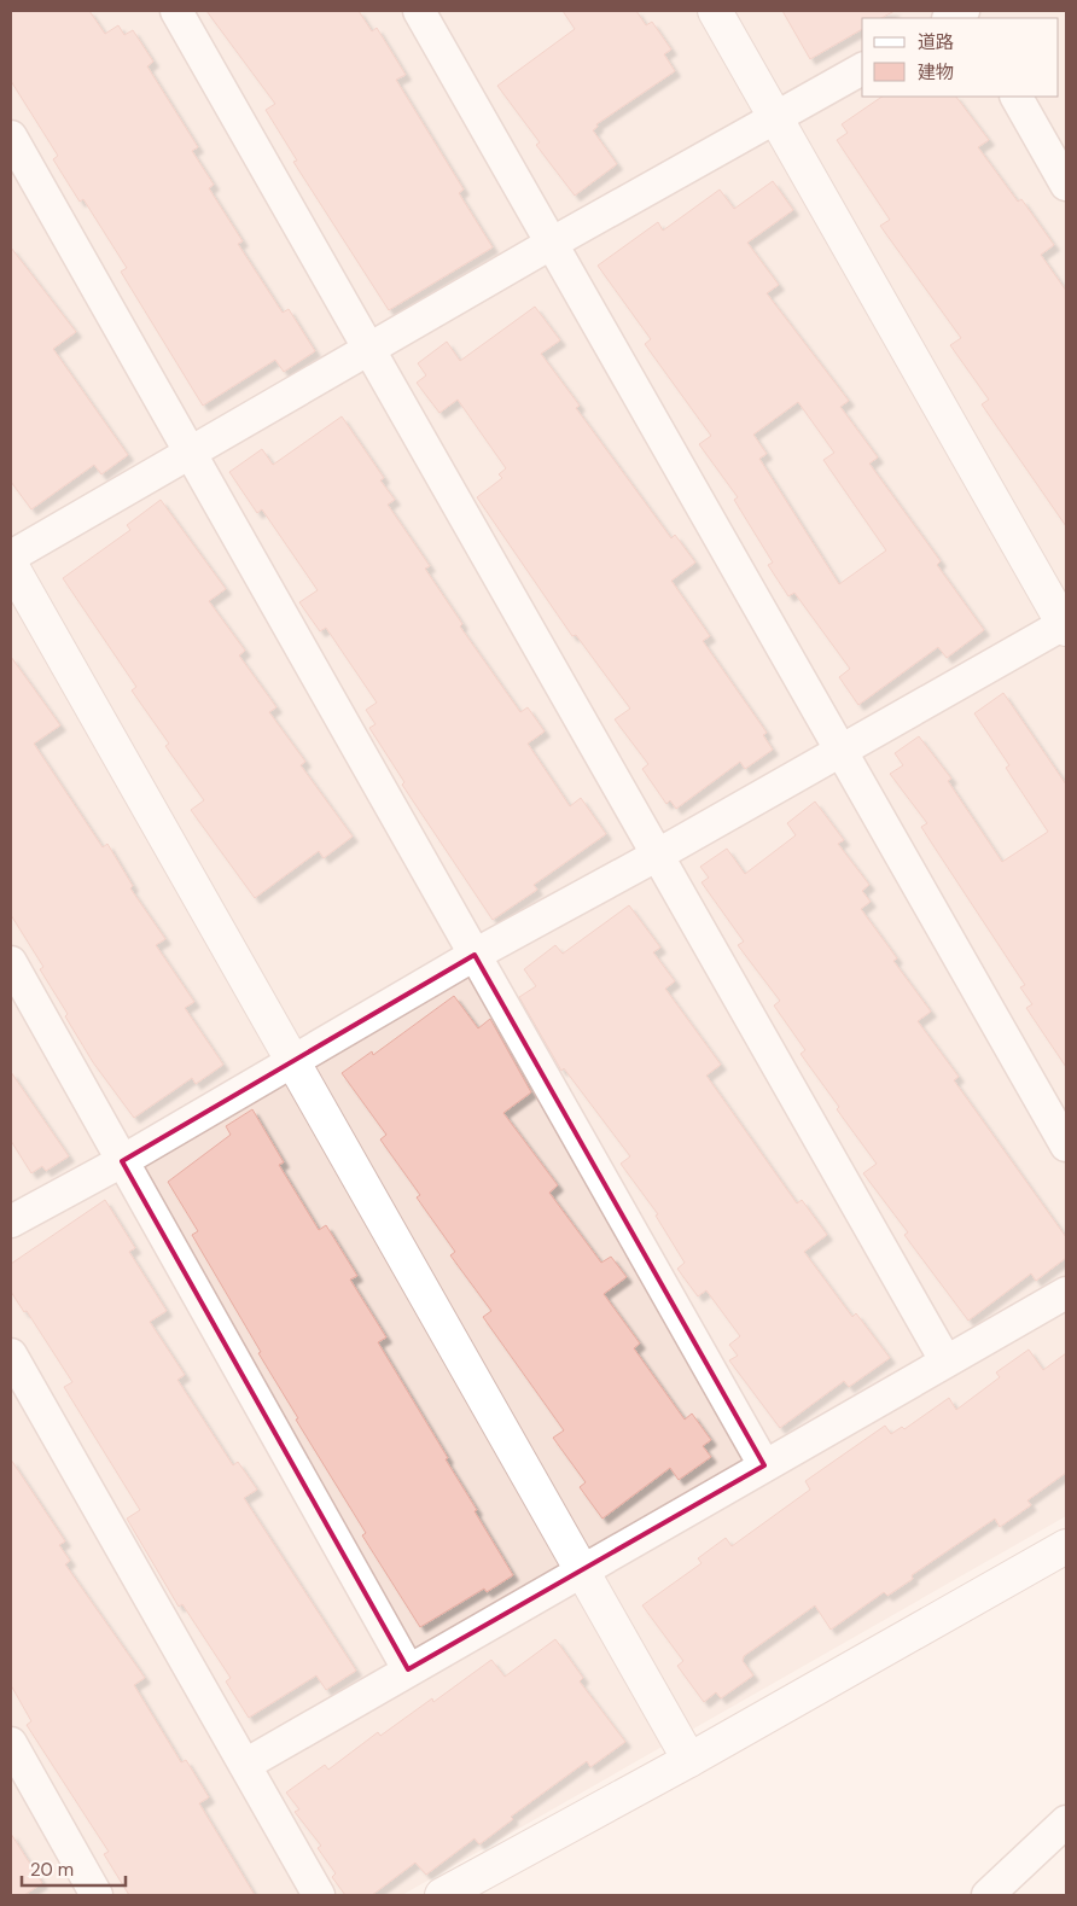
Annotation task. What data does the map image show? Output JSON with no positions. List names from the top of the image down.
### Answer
{
  "legend": ["道路", "建物"],
  "scale_bar": "20 m"
}
